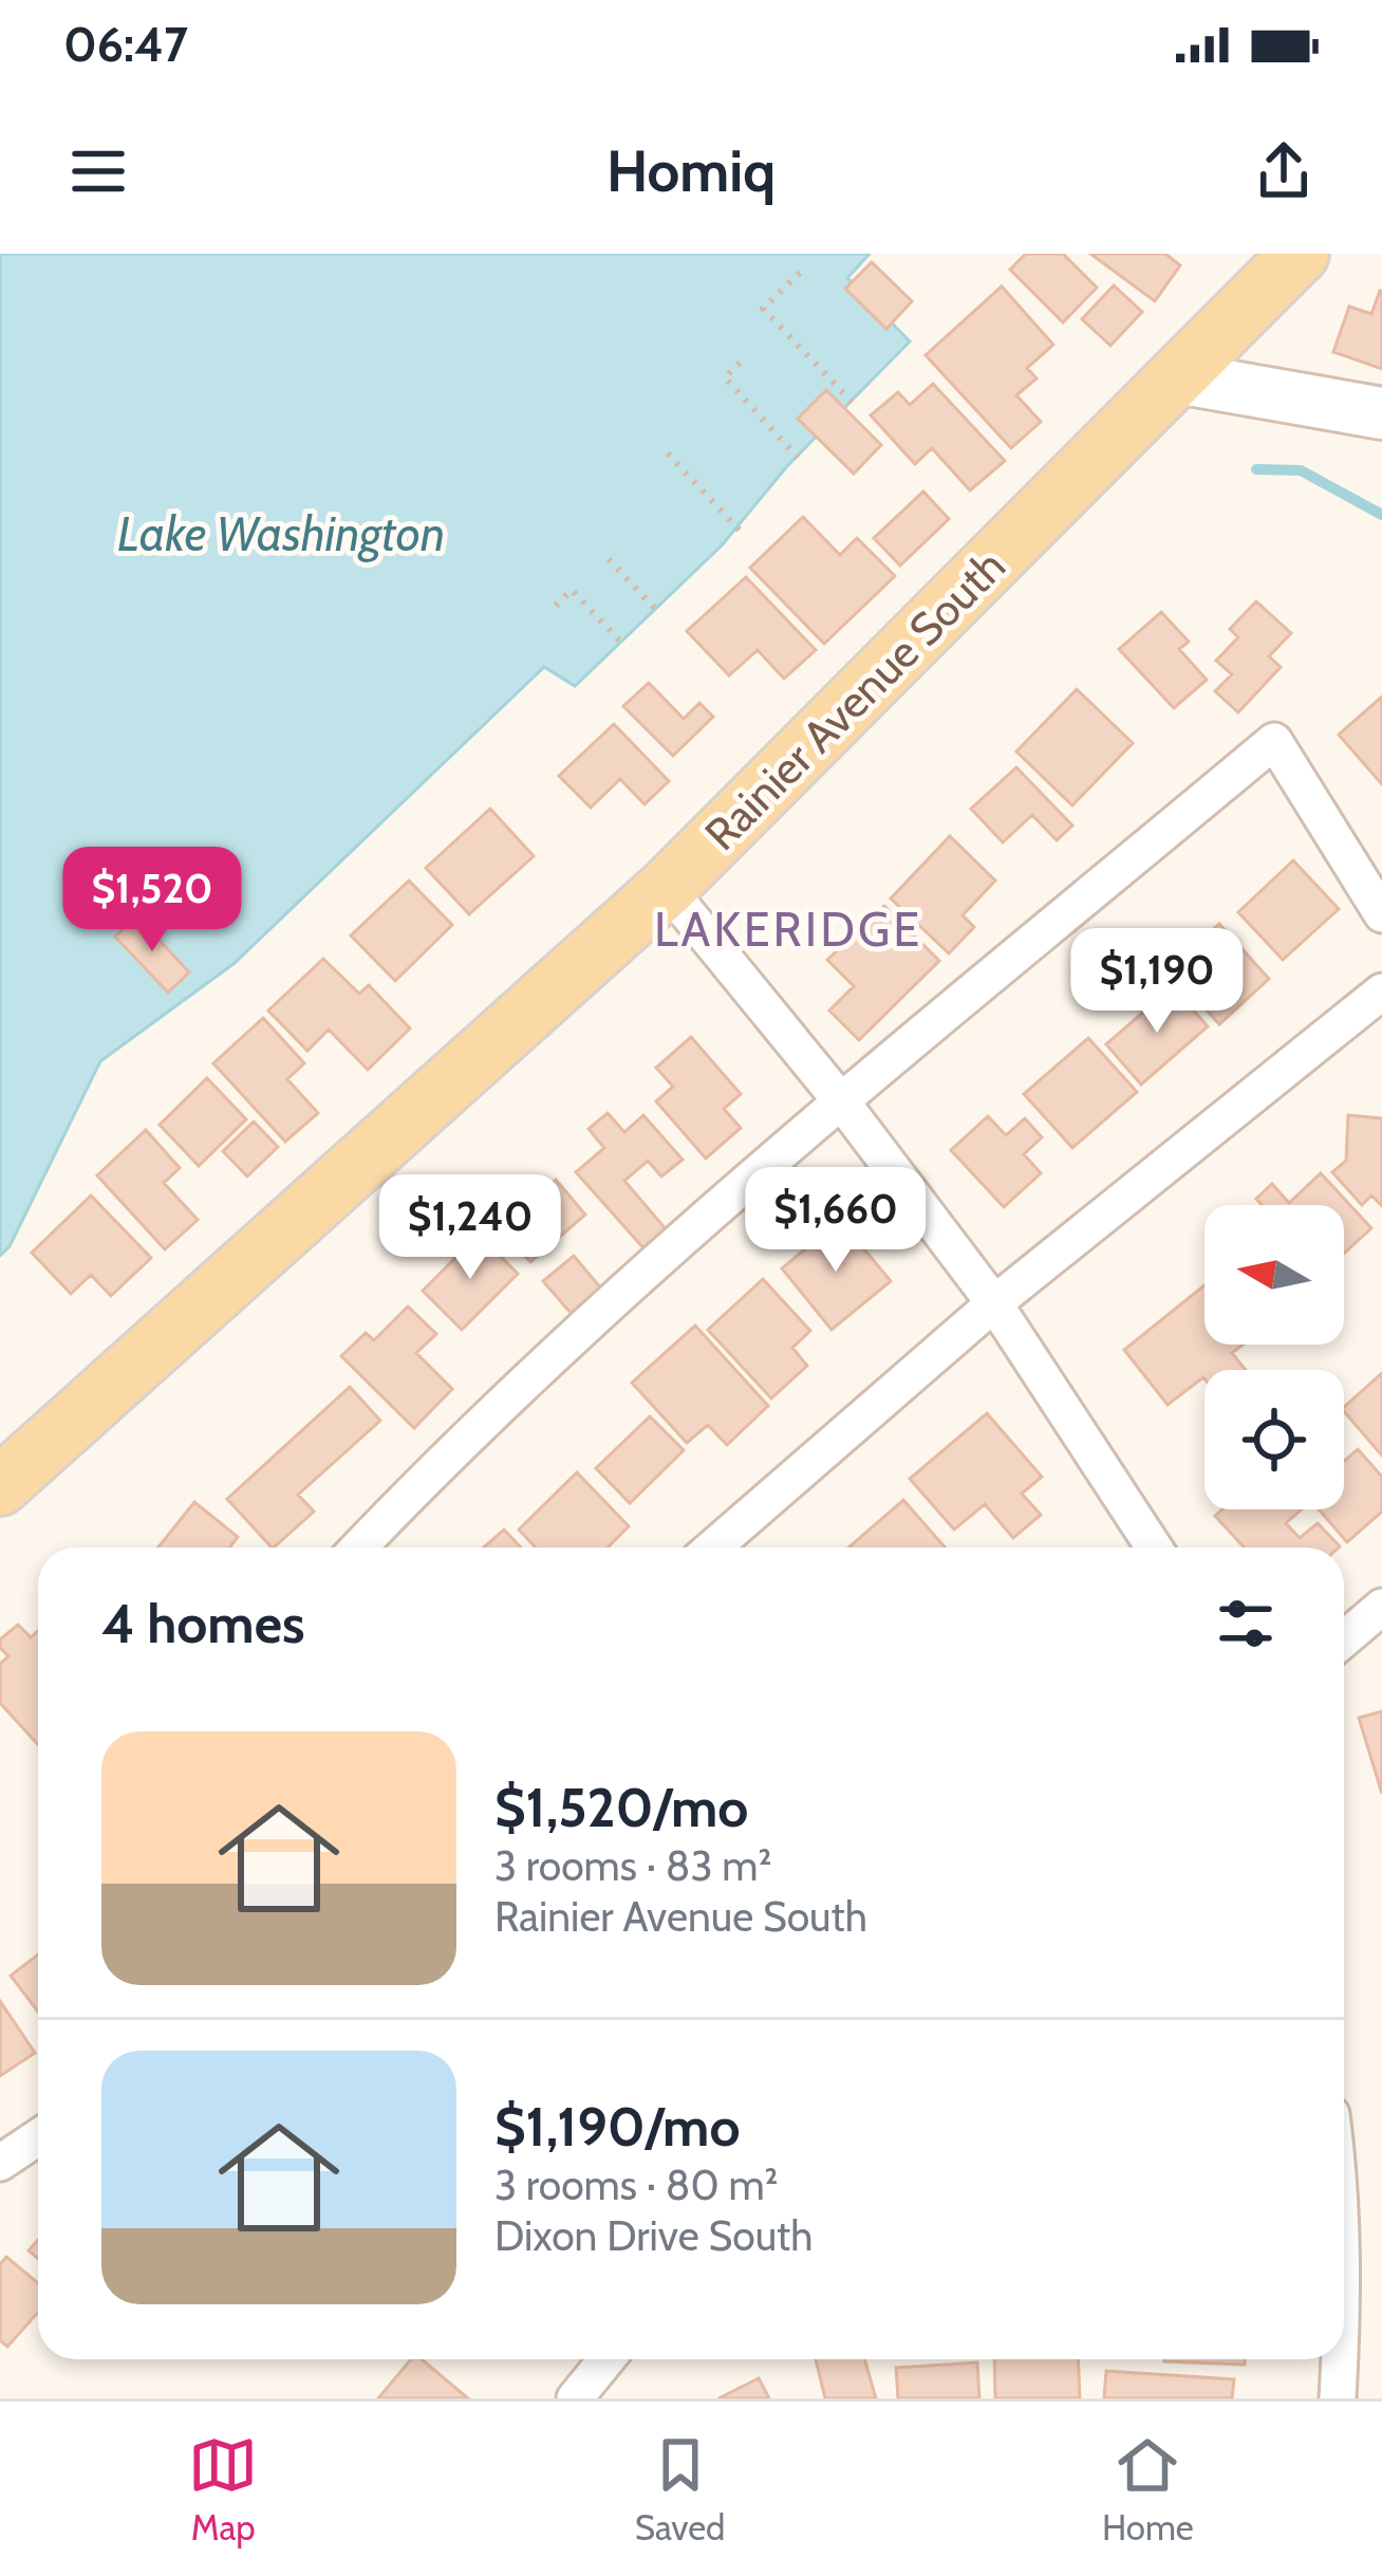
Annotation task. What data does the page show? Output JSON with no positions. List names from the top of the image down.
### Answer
{
  "streets": {
    "main road": ["Rainier Avenue South"]
  },
  "districts": ["LAKERIDGE"],
  "water": ["Lake Washington"],
  "north": "left",
  "page": {
    "status": "06:47",
    "header": "Homiq",
    "price": [
      "$1,520",
      "$1,190",
      "$1,660",
      "$1,240"
    ],
    "heading": "4 homes",
    "list": [
      {
        "name": "$1,520/mo",
        "note": "3 rooms · 83 m² · Rainier Avenue South"
      },
      {
        "name": "$1,190/mo",
        "note": "3 rooms · 80 m² · Dixon Drive South"
      }
    ],
    "tabs": ["Map", "Saved", "Home"]
  }
}
